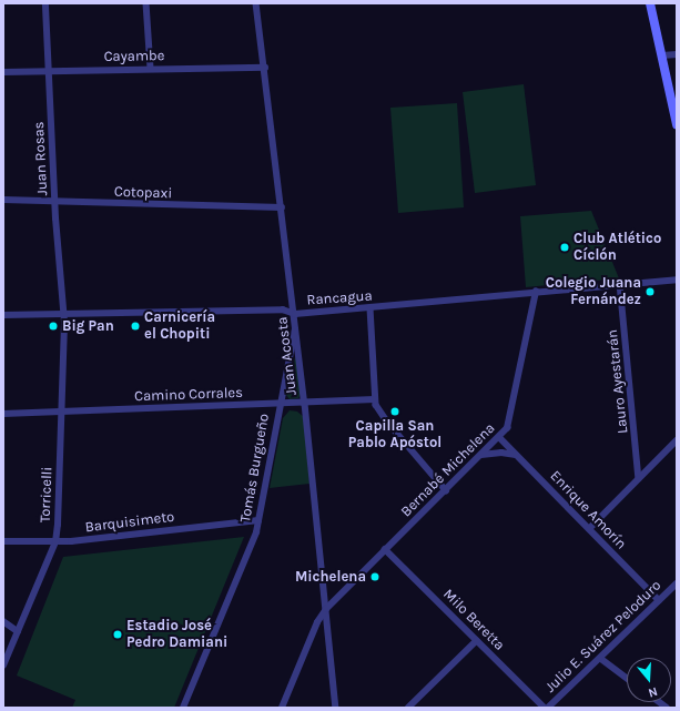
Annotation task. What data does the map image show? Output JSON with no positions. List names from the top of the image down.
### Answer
{
  "streets": {
    "street": [
      "Cayambe",
      "Juan Rosas",
      "Cotopaxi",
      "Rancagua",
      "Juan Acosta",
      "Lauro Ayestarán",
      "Camino Corrales",
      "Tomás Burgueño",
      "Bernabé Michelena",
      "Torricelli",
      "Enrique Amorín",
      "Barquisimeto",
      "Milo Beretta",
      "Julio E. Suárez Peloduro"
    ]
  },
  "crossings": [
    ["Cayambe", "Juan Rosas"],
    ["Cayambe", "Juan Acosta"],
    ["Juan Rosas", "Cotopaxi"],
    ["Juan Rosas", "Rancagua"],
    ["Juan Rosas", "Torricelli"],
    ["Cotopaxi", "Juan Acosta"],
    ["Rancagua", "Juan Acosta"],
    ["Rancagua", "Lauro Ayestarán"],
    ["Rancagua", "Bernabé Michelena"],
    ["Rancagua", "Torricelli"],
    ["Juan Acosta", "Camino Corrales"],
    ["Juan Acosta", "Tomás Burgueño"],
    ["Juan Acosta", "Bernabé Michelena"],
    ["Camino Corrales", "Tomás Burgueño"],
    ["Camino Corrales", "Torricelli"],
    ["Tomás Burgueño", "Barquisimeto"],
    ["Bernabé Michelena", "Enrique Amorín"],
    ["Bernabé Michelena", "Milo Beretta"],
    ["Torricelli", "Barquisimeto"],
    ["Enrique Amorín", "Julio E. Suárez Peloduro"],
    ["Milo Beretta", "Julio E. Suárez Peloduro"]
  ],
  "places": [
    "Club Atlético Cíclón",
    "Colegio Juana Fernández",
    "Big Pan",
    "Carnicería el Chopiti",
    "Capilla San Pablo Apóstol",
    "Michelena",
    "Estadio José Pedro Damiani"
  ],
  "north": "bottom"
}
